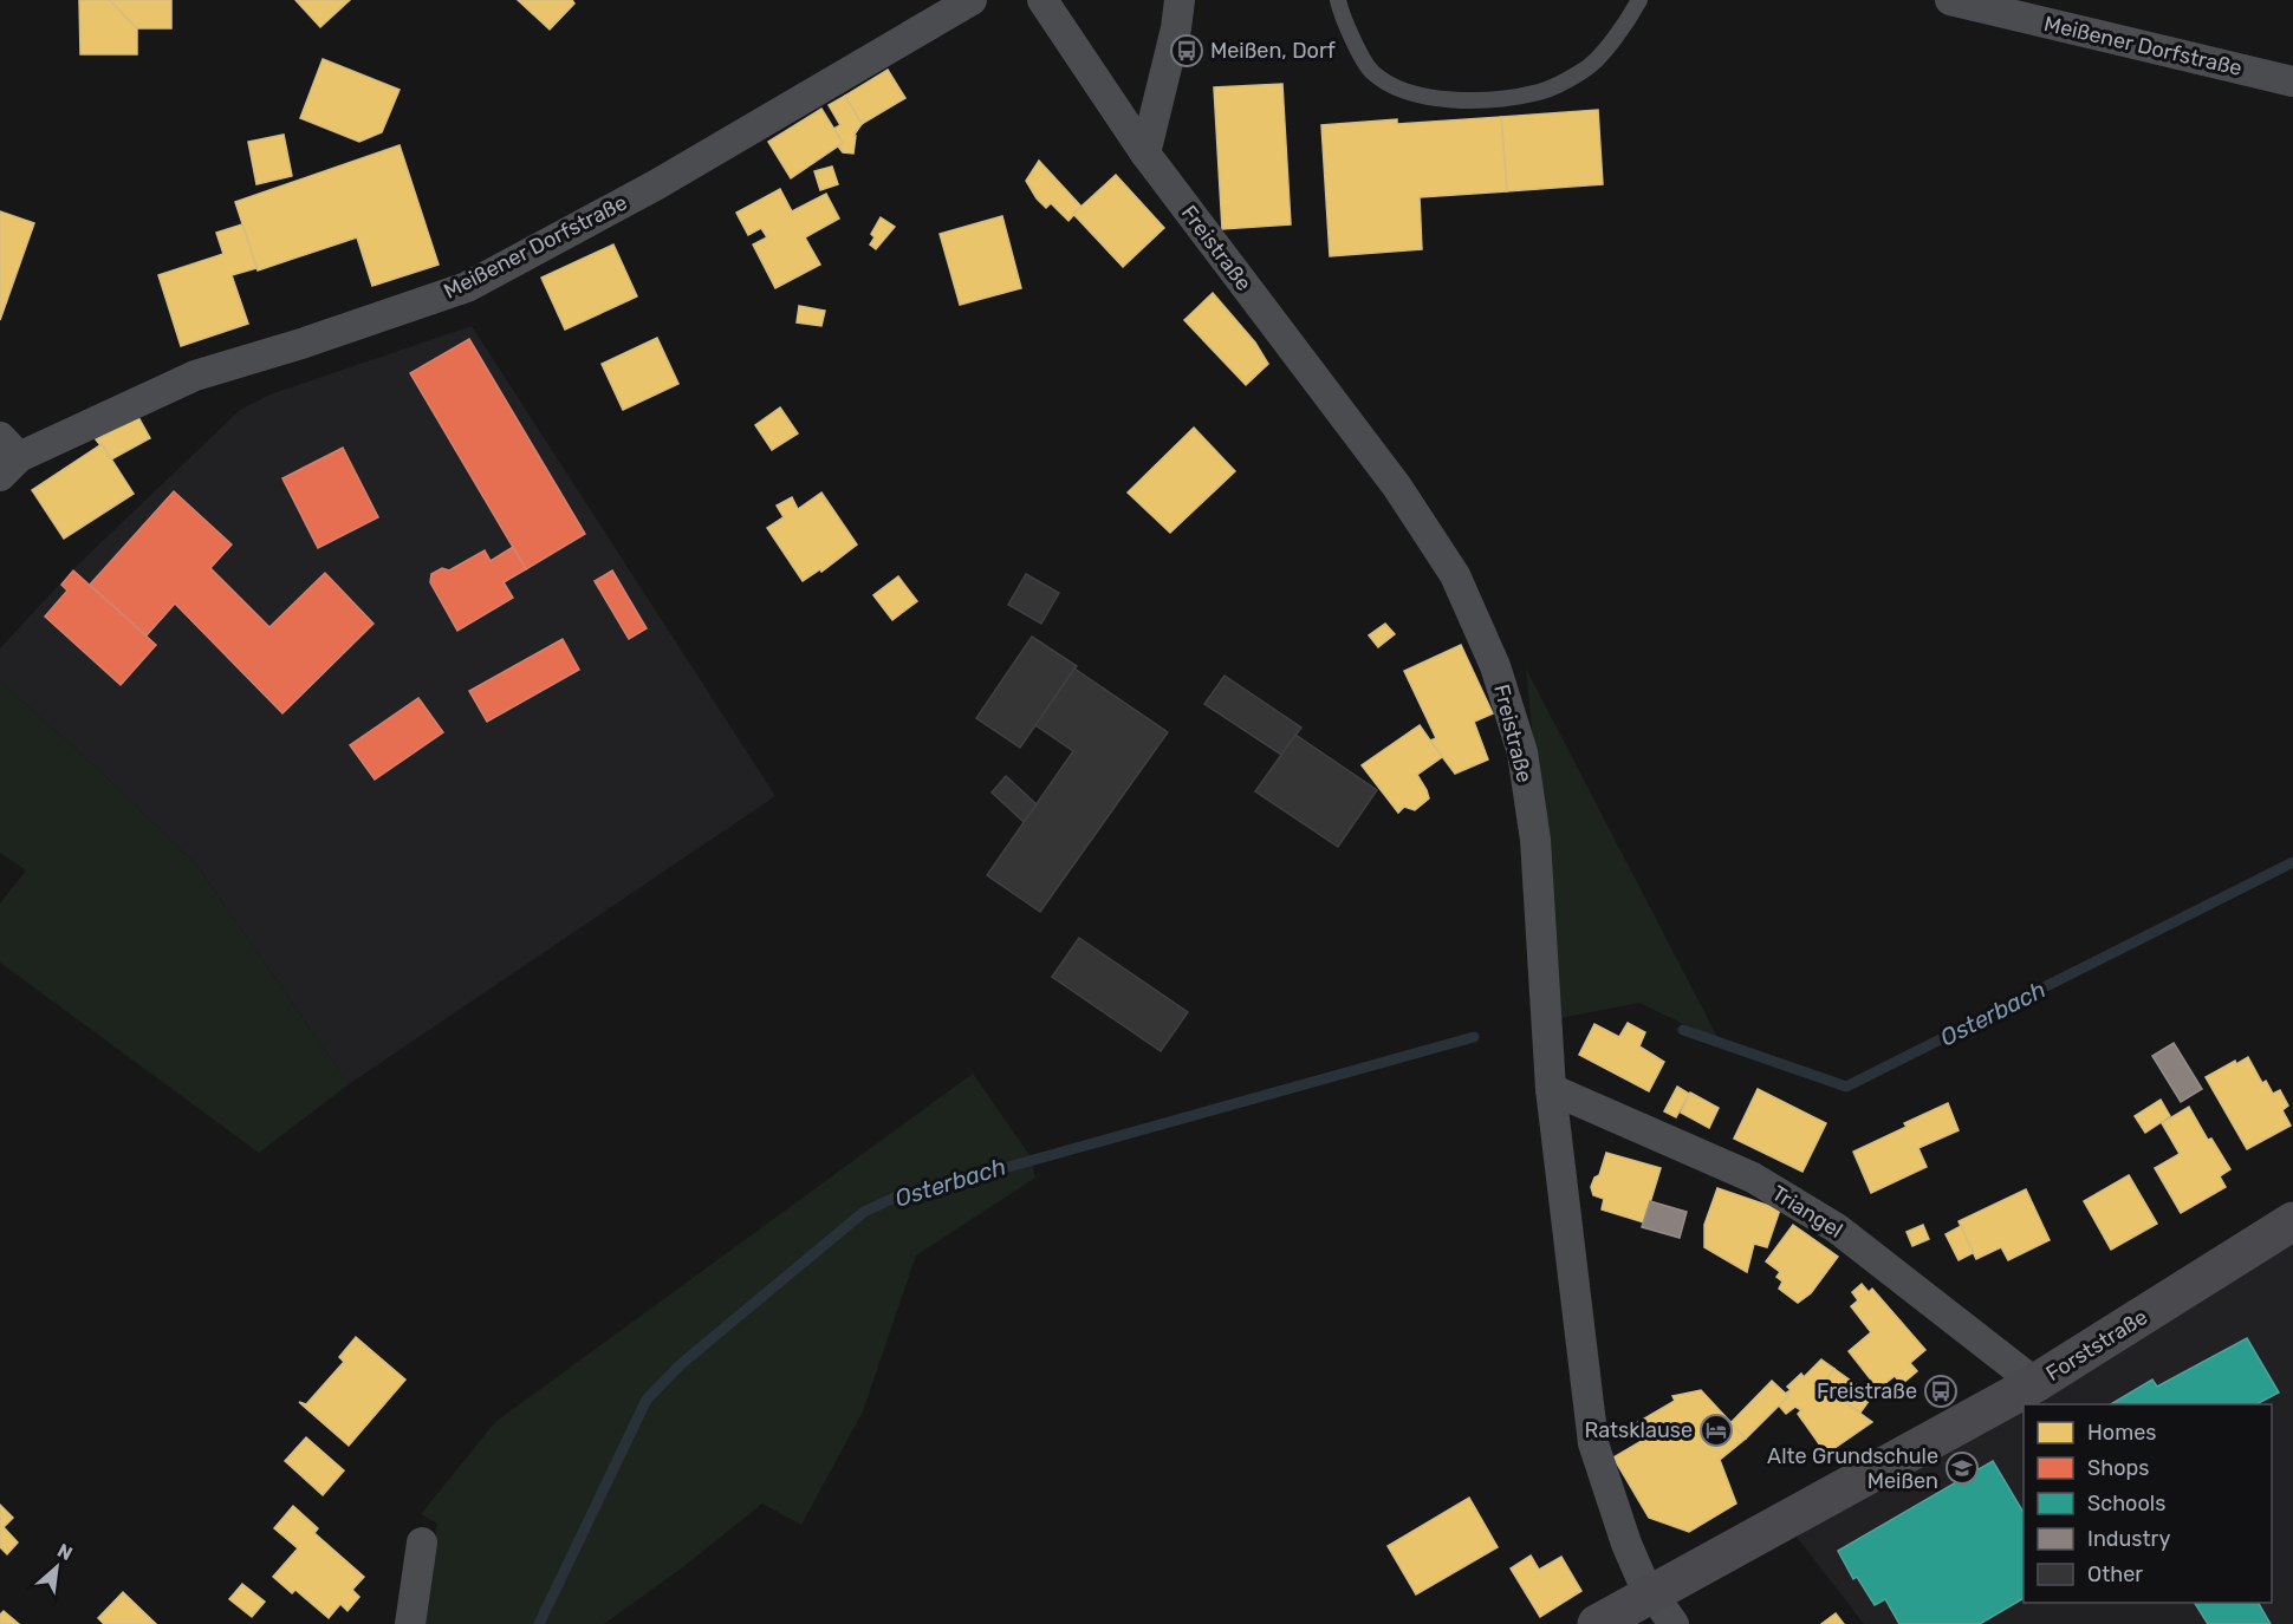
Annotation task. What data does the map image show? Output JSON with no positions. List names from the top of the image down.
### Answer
{
  "streets": {
    "street": [
      "Meißener Dorfstraße",
      "Freistraße",
      "Triangel",
      "Forststraße"
    ]
  },
  "crossings": [
    ["Freistraße", "Triangel"],
    ["Freistraße", "Forststraße"],
    ["Triangel", "Forststraße"]
  ],
  "water": ["Osterbach"],
  "places": {
    "bus stop": ["Meißen, Dorf", "Freistraße"],
    "hotel": ["Ratsklause"],
    "school or university": ["Alte Grundschule Meißen"]
  },
  "legend": [
    "Homes",
    "Shops",
    "Schools",
    "Industry",
    "Other"
  ],
  "north": "top right"
}
